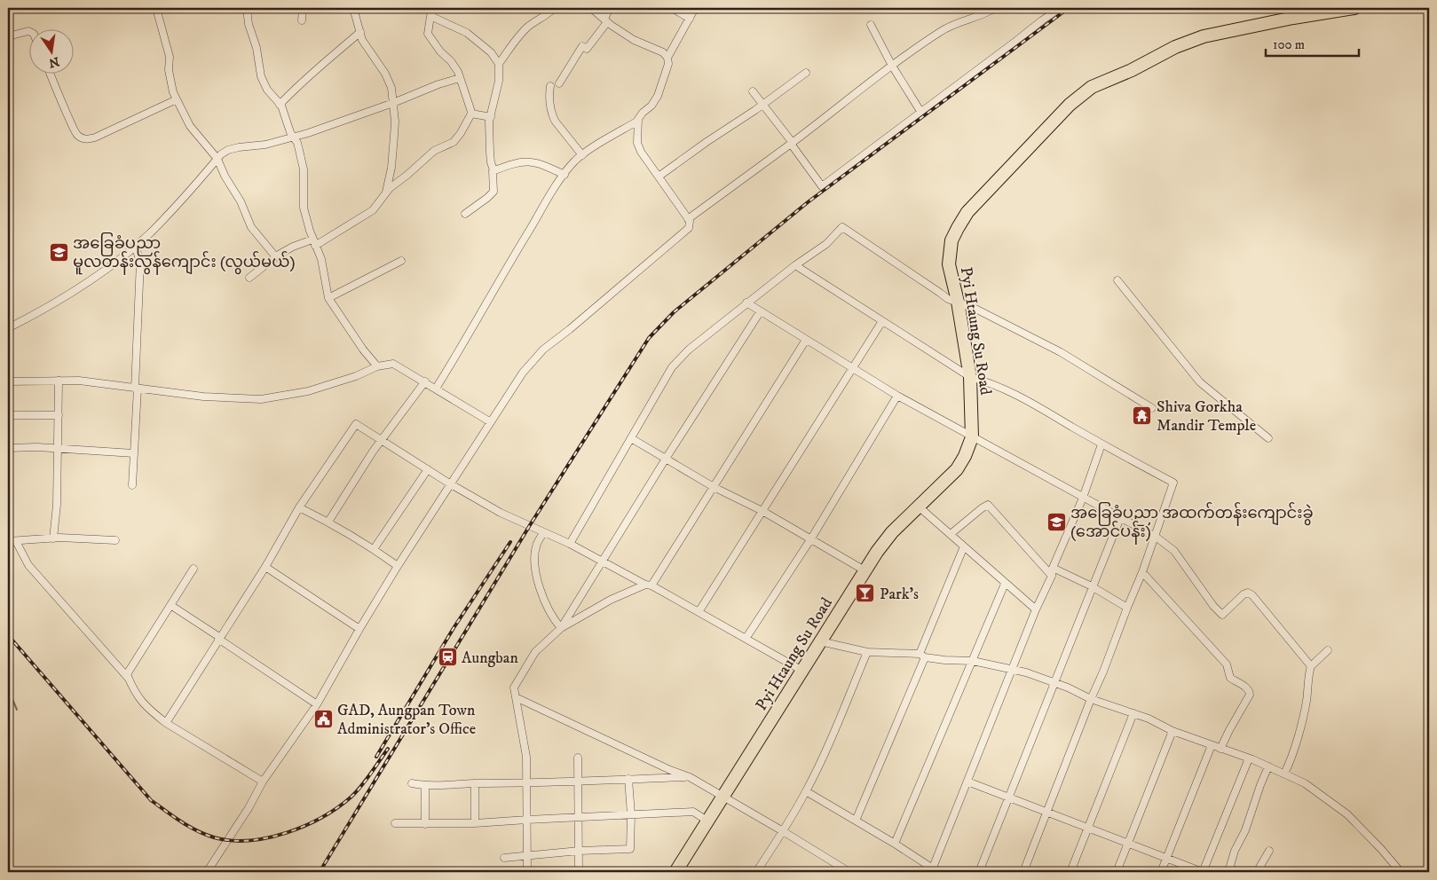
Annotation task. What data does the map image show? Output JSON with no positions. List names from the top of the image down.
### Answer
{
  "streets": {
    "highway": ["Pyi Htaung Su Road"]
  },
  "places": {
    "school or university": ["အခြေခံပညာ မူလတန်းလွန်ကျောင်း (လွယ်မယ်)", "အခြေခံပညာ အထက်တန်းကျောင်းခွဲ (အောင်ပန်း)"],
    "temple": ["Shiva Gorkha Mandir Temple"],
    "bar": ["Park's"],
    "station": ["Aungban"],
    "public building": ["GAD, Aungpan Town Administrator's Office"]
  },
  "scale_bar": "100 m",
  "north": "bottom"
}
